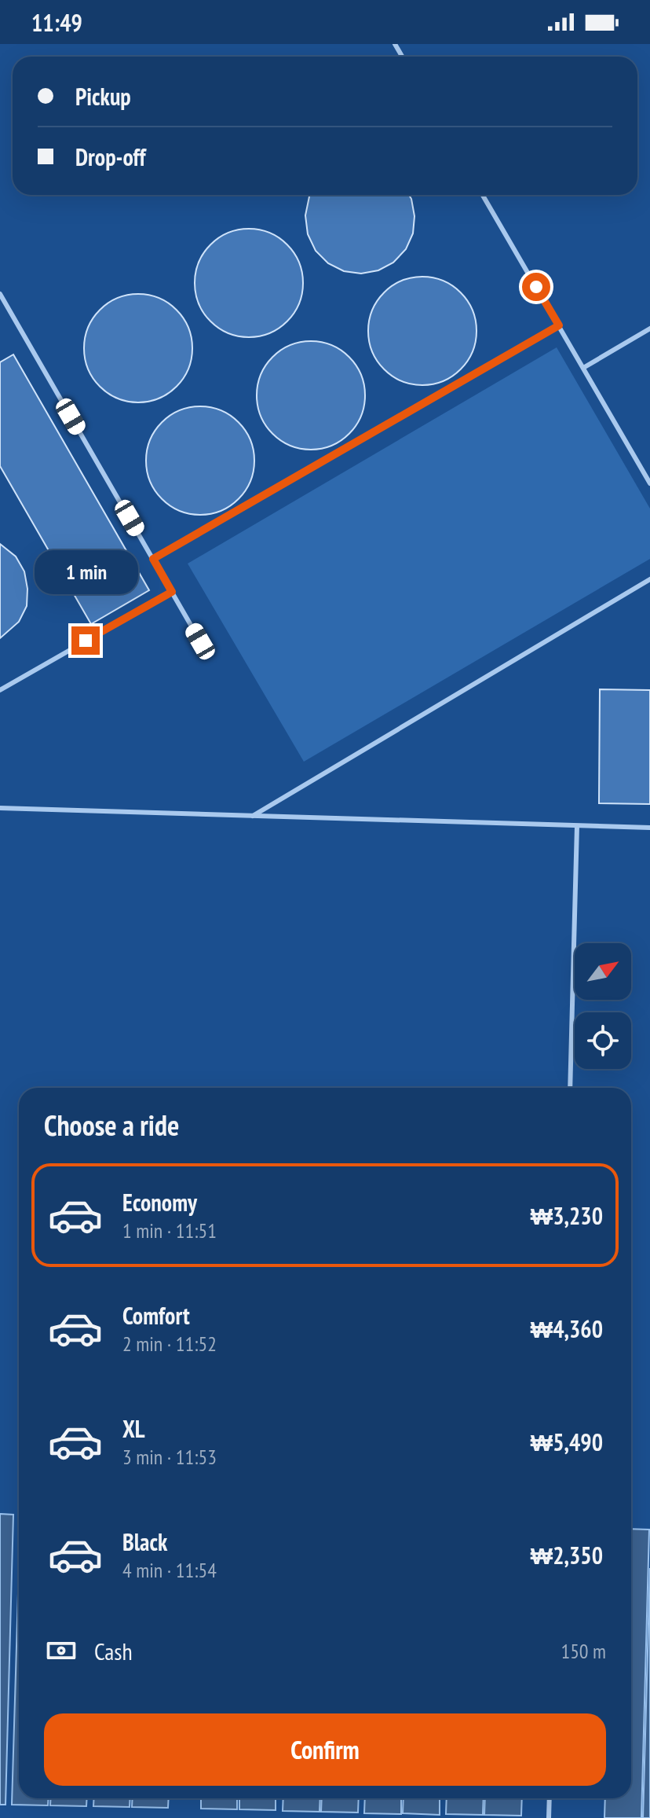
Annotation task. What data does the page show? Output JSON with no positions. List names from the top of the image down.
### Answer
{
  "north": "top right",
  "page": {
    "status": "11:49",
    "banner": ["Pickup", "Drop-off"],
    "bubble": "1 min",
    "heading": "Choose a ride",
    "list": [
      {
        "name": "Economy",
        "note": "1 min · 11:51",
        "value": "₩3,230"
      },
      {
        "name": "Comfort",
        "note": "2 min · 11:52",
        "value": "₩4,360"
      },
      {
        "name": "XL",
        "note": "3 min · 11:53",
        "value": "₩5,490"
      },
      {
        "name": "Black",
        "note": "4 min · 11:54",
        "value": "₩2,350"
      }
    ],
    "pay": ["Cash", "150 m"],
    "buttons": "Confirm"
  }
}
